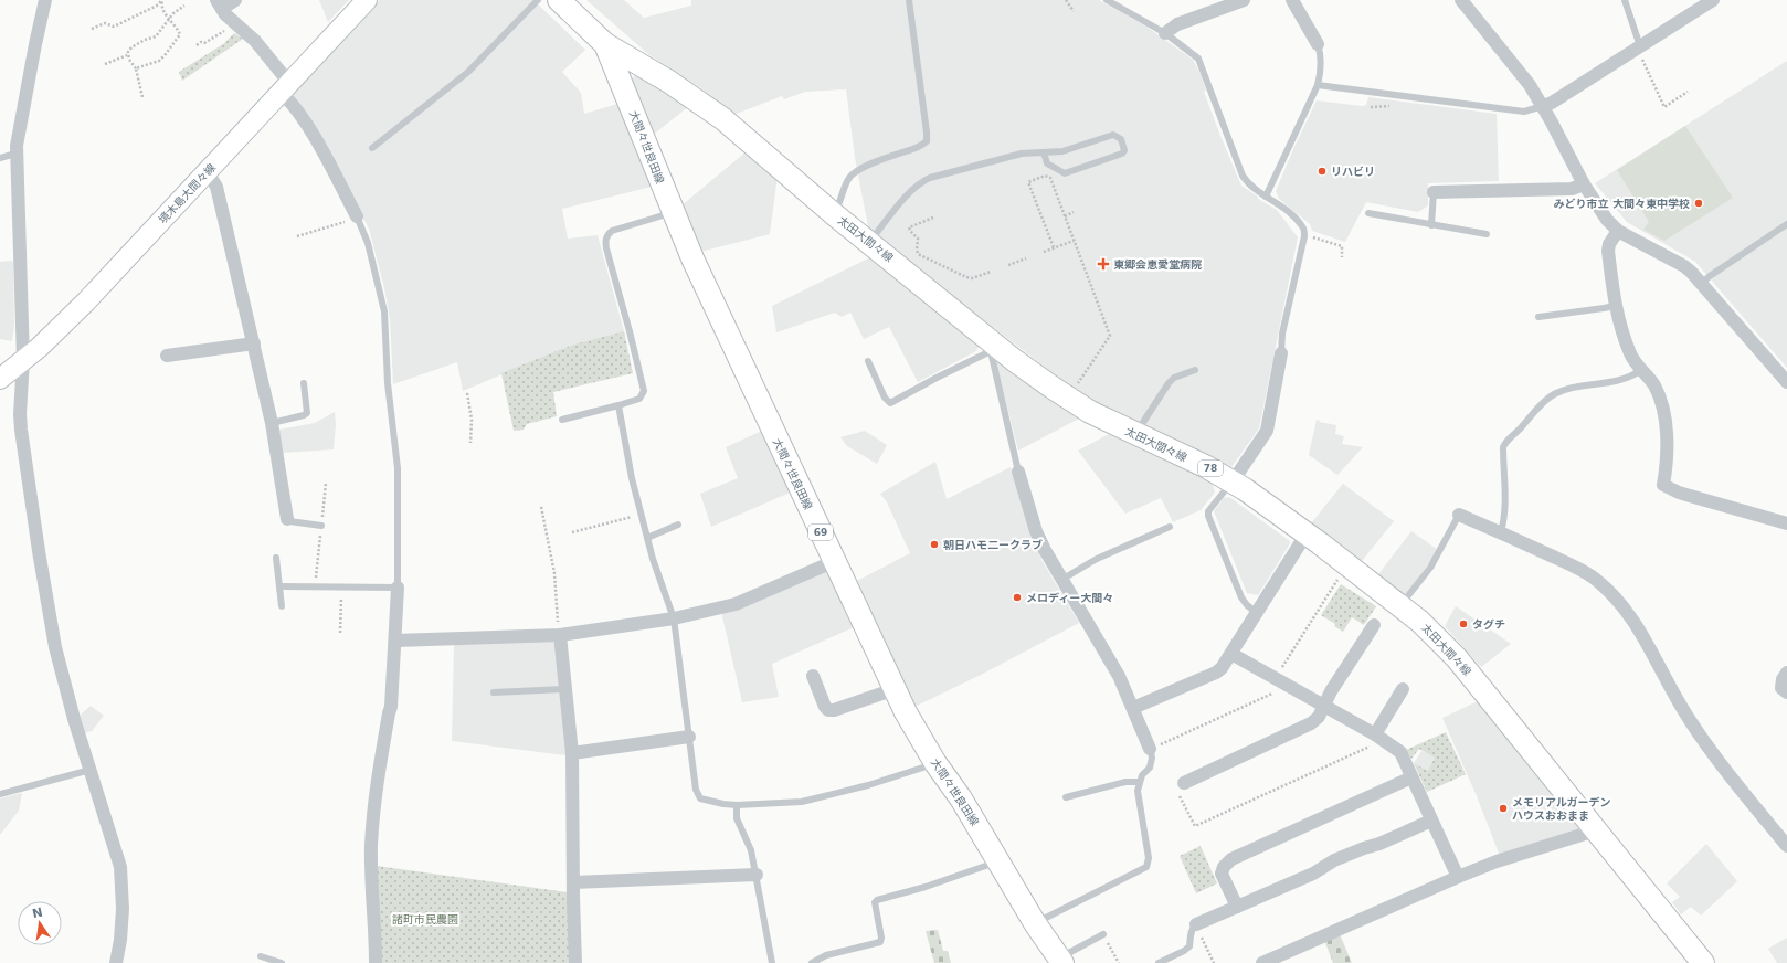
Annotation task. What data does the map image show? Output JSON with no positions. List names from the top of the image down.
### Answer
{
  "streets": {
    "main road": [
      "大間々世良田線",
      "境木島大間々線",
      "太田大間々線",
      "78",
      "69"
    ]
  },
  "crossings": [
    ["大間々世良田線", "太田大間々線"]
  ],
  "parks": ["諸町市民農園"],
  "places": {
    "other": [
      "リハビリ",
      "みどり市立 大間々東中学校",
      "朝日ハモ二ークラブ",
      "メロディー大間々",
      "タグチ",
      "メモリアルガーデン ハウスおおまま"
    ],
    "health": ["東郷会恵愛堂病院"]
  },
  "north": "top"
}
